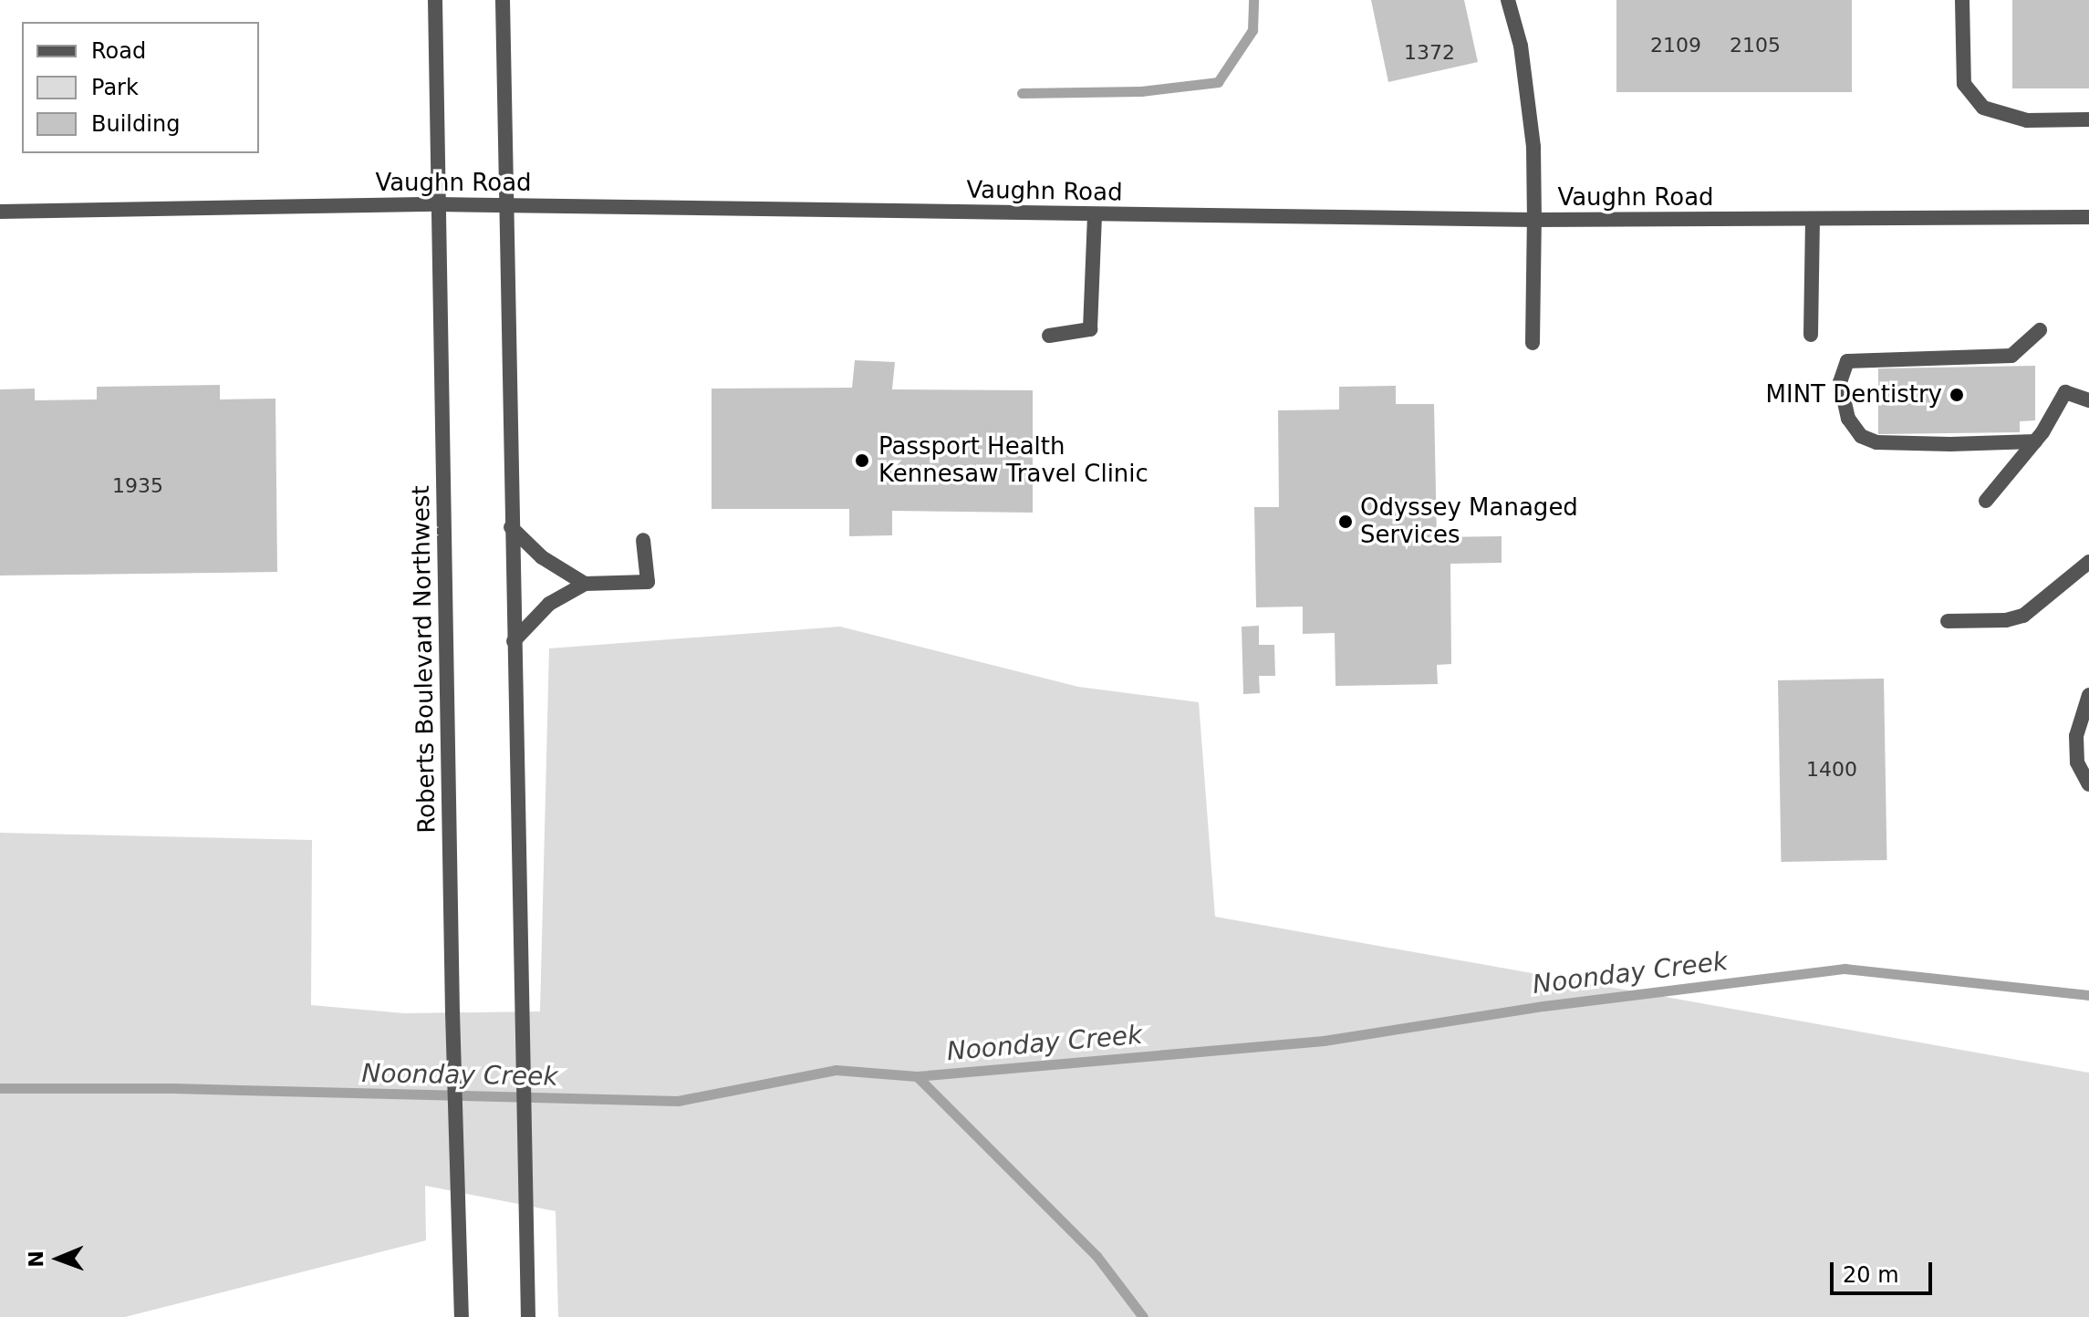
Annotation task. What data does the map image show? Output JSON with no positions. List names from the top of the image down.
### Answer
{
  "streets": {
    "street": ["Vaughn Road", "Roberts Boulevard Northwest"]
  },
  "crossings": [
    ["Vaughn Road", "Roberts Boulevard Northwest"]
  ],
  "water": ["Noonday Creek"],
  "places": ["MINT Dentistry", "Passport Health Kennesaw Travel Clinic", "Odyssey Managed Services"],
  "house_numbers": [
    "2109",
    "2105",
    "1372",
    "1935",
    "1400"
  ],
  "legend": ["Road", "Park", "Building"],
  "scale_bar": "20 m",
  "north": "left"
}
